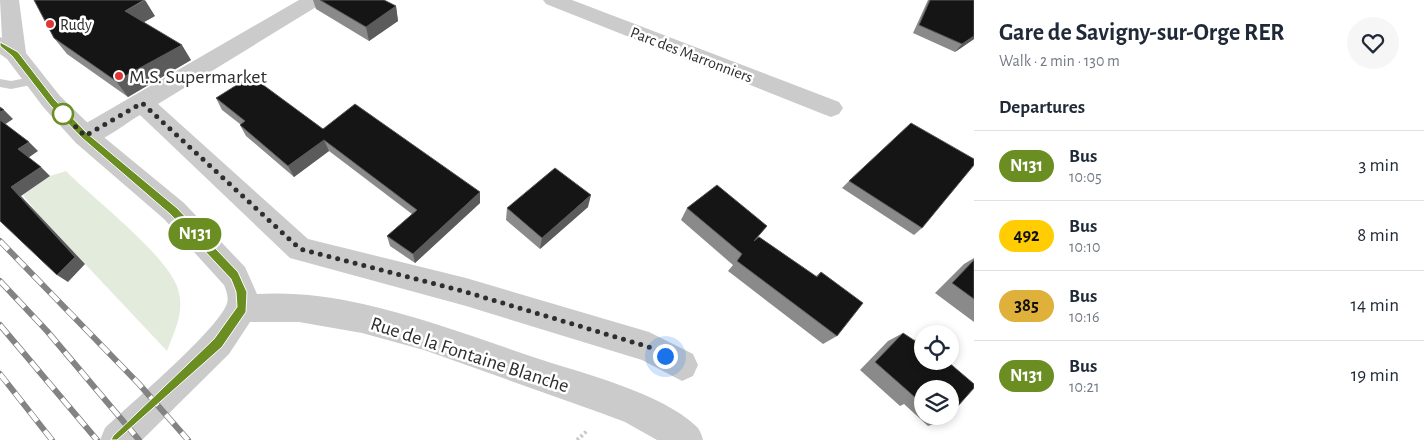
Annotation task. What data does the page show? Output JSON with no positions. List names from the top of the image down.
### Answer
{
  "streets": {
    "street": ["Parc des Marronniers", "Rue de la Fontaine Blanche"]
  },
  "places": ["Rudy", "M.S. Supermarket"],
  "lines": ["bus line N131"],
  "page": {
    "on_map": "N131",
    "heading": [
      ["Gare de Savigny-sur-Orge RER", "Walk · 2 min · 130 m"],
      "Departures"
    ],
    "list": [
      {
        "mark": "N131",
        "name": "Bus",
        "note": "10:05",
        "value": "3 min"
      },
      {
        "mark": "492",
        "name": "Bus",
        "note": "10:10",
        "value": "8 min"
      },
      {
        "mark": "385",
        "name": "Bus",
        "note": "10:16",
        "value": "14 min"
      },
      {
        "mark": "N131",
        "name": "Bus",
        "note": "10:21",
        "value": "19 min"
      }
    ]
  }
}
